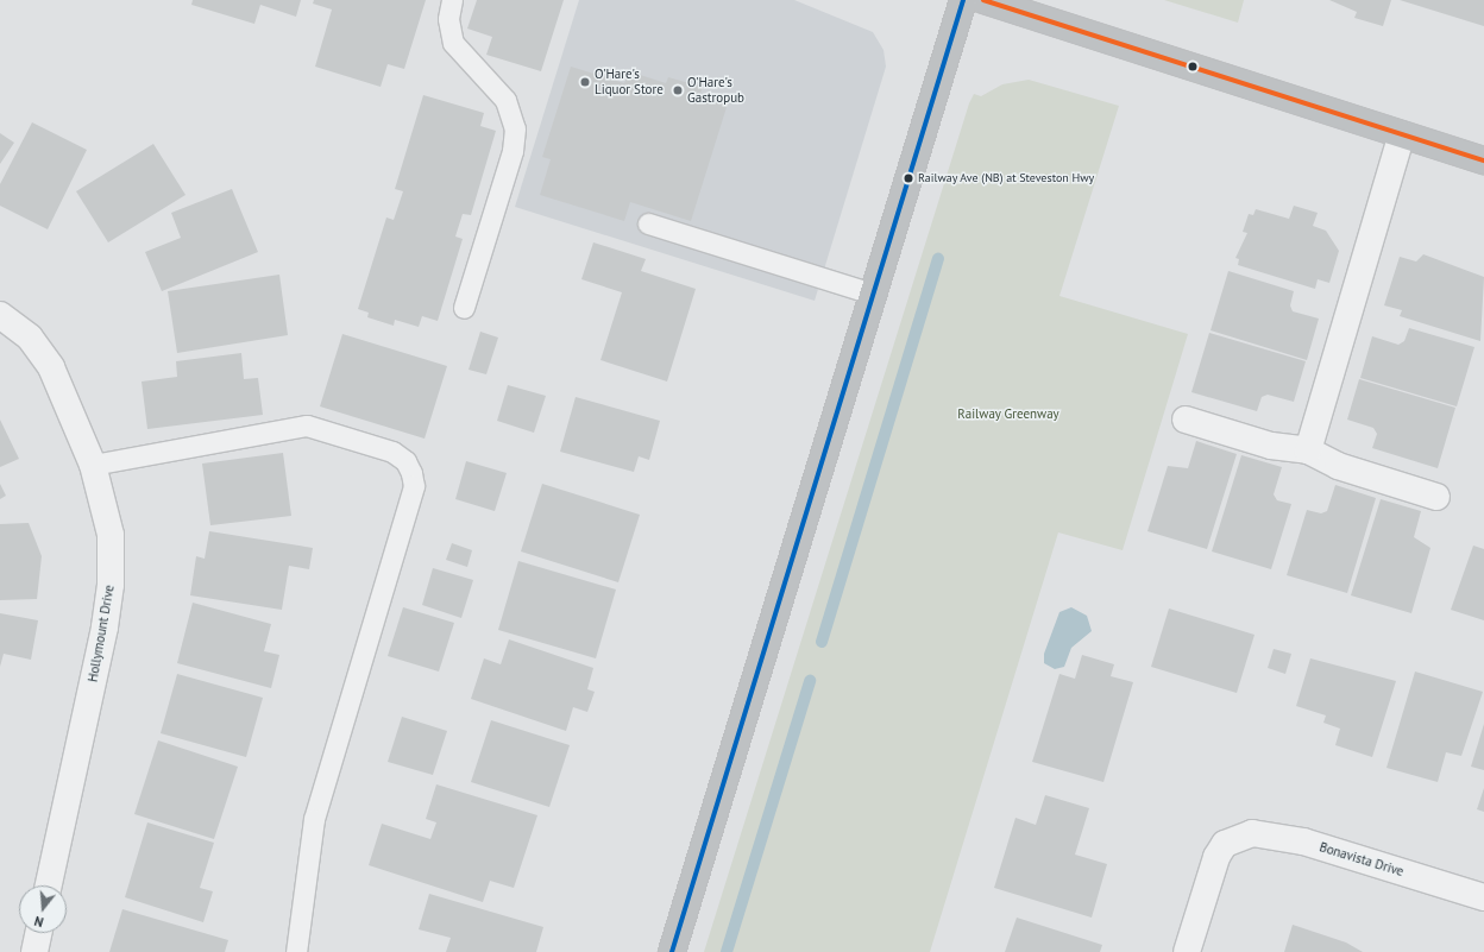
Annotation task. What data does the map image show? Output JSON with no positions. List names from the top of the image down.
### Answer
{
  "streets": {
    "street": ["Hollymount Drive", "Bonavista Drive"]
  },
  "parks": ["Railway Greenway"],
  "places": ["O'Hare's Liquor Store", "O'Hare's Gastropub", "Railway Ave (NB) at Steveston Hwy"],
  "north": "bottom"
}
